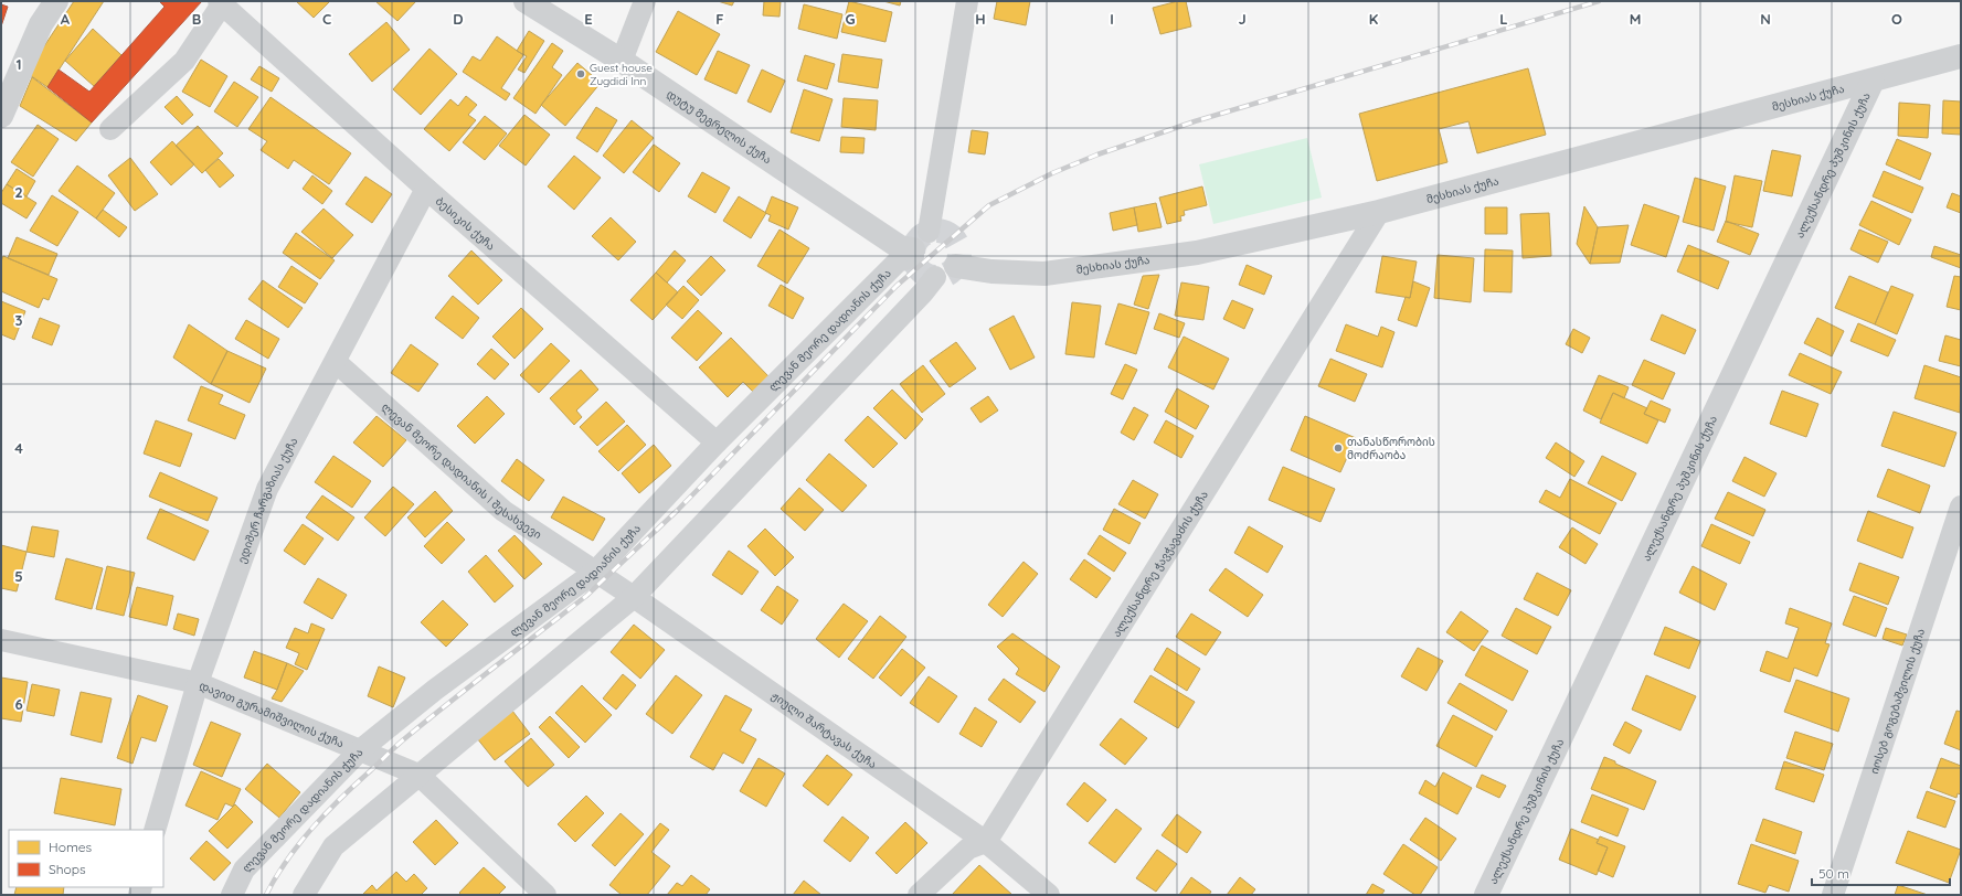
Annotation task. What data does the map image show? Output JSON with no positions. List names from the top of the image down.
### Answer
{
  "streets": {
    "street": [
      "მესხიას ქუჩა",
      "დუტუ მეგრელის ქუჩა",
      "ალექსანდრე პუშკინის ქუჩა",
      "ბესიკის ქუჩა",
      "ლევან მეორე დადიანის ქუჩა",
      "ლევან მეორე დადიანის I შესახვევი",
      "ედიშერ ჩარგაზიას ქუჩა",
      "ალექსანდრე ჭავჭავაძის ქუჩა",
      "იოსებ გოგებაშვილის ქუჩა",
      "დავით გურამიშვილის ქუჩა",
      "ჟიული შარტავას ქუჩა"
    ]
  },
  "crossings": [
    ["მესხიას ქუჩა", "ალექსანდრე პუშკინის ქუჩა"],
    ["მესხიას ქუჩა", "ალექსანდრე ჭავჭავაძის ქუჩა"],
    ["დუტუ მეგრელის ქუჩა", "ლევან მეორე დადიანის ქუჩა"],
    ["ბესიკის ქუჩა", "ლევან მეორე დადიანის ქუჩა"],
    ["ბესიკის ქუჩა", "ედიშერ ჩარგაზიას ქუჩა"],
    ["ლევან მეორე დადიანის ქუჩა", "ლევან მეორე დადიანის I შესახვევი"],
    ["ლევან მეორე დადიანის ქუჩა", "დავით გურამიშვილის ქუჩა"],
    ["ლევან მეორე დადიანის ქუჩა", "ჟიული შარტავას ქუჩა"],
    ["ლევან მეორე დადიანის I შესახვევი", "ედიშერ ჩარგაზიას ქუჩა"],
    ["ლევან მეორე დადიანის I შესახვევი", "ჟიული შარტავას ქუჩა"],
    ["ედიშერ ჩარგაზიას ქუჩა", "დავით გურამიშვილის ქუჩა"],
    ["ალექსანდრე ჭავჭავაძის ქუჩა", "ჟიული შარტავას ქუჩა"]
  ],
  "places": ["Guest house Zugdidi Inn", "თანასწორობის მოძრაობა"],
  "legend": ["Homes", "Shops"],
  "scale_bar": "50 m",
  "grid": {
    "columns": [
      "A",
      "B",
      "C",
      "D",
      "E",
      "F",
      "G",
      "H",
      "I",
      "J",
      "K",
      "L",
      "M",
      "N",
      "O"
    ],
    "rows": [
      "1",
      "2",
      "3",
      "4",
      "5",
      "6"
    ]
  }
}
